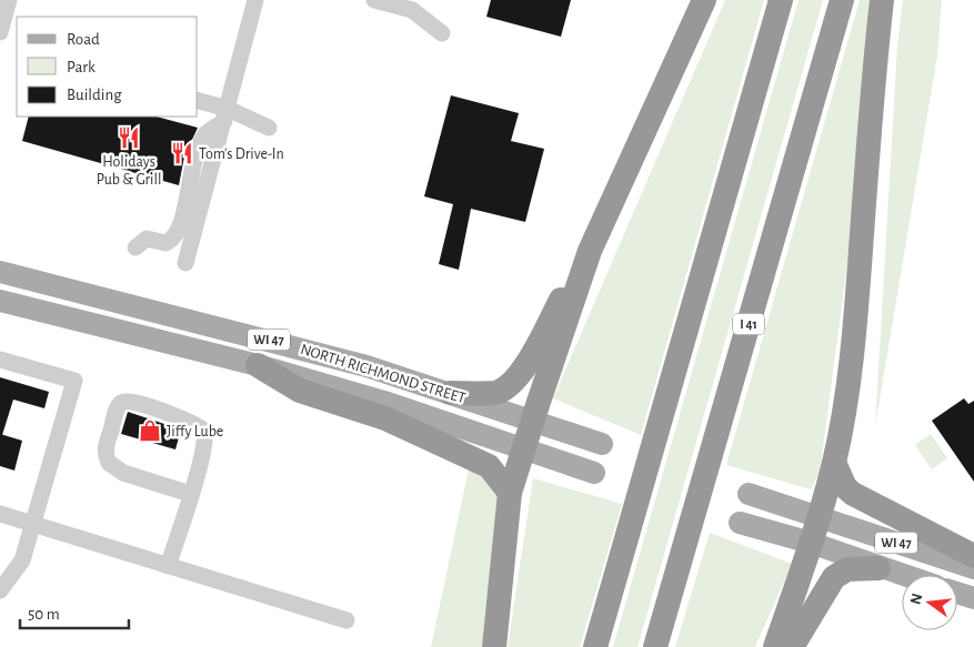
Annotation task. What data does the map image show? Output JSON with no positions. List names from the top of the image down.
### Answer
{
  "streets": {
    "highway": ["I 41"],
    "main road": ["WI 47", "NORTH RICHMOND STREET"]
  },
  "places": {
    "restaurant": ["Holidays Pub & Grill", "Tom's Drive-In"],
    "shop": ["Jiffy Lube"]
  },
  "legend": ["Road", "Park", "Building"],
  "scale_bar": "50 m",
  "north": "left"
}
